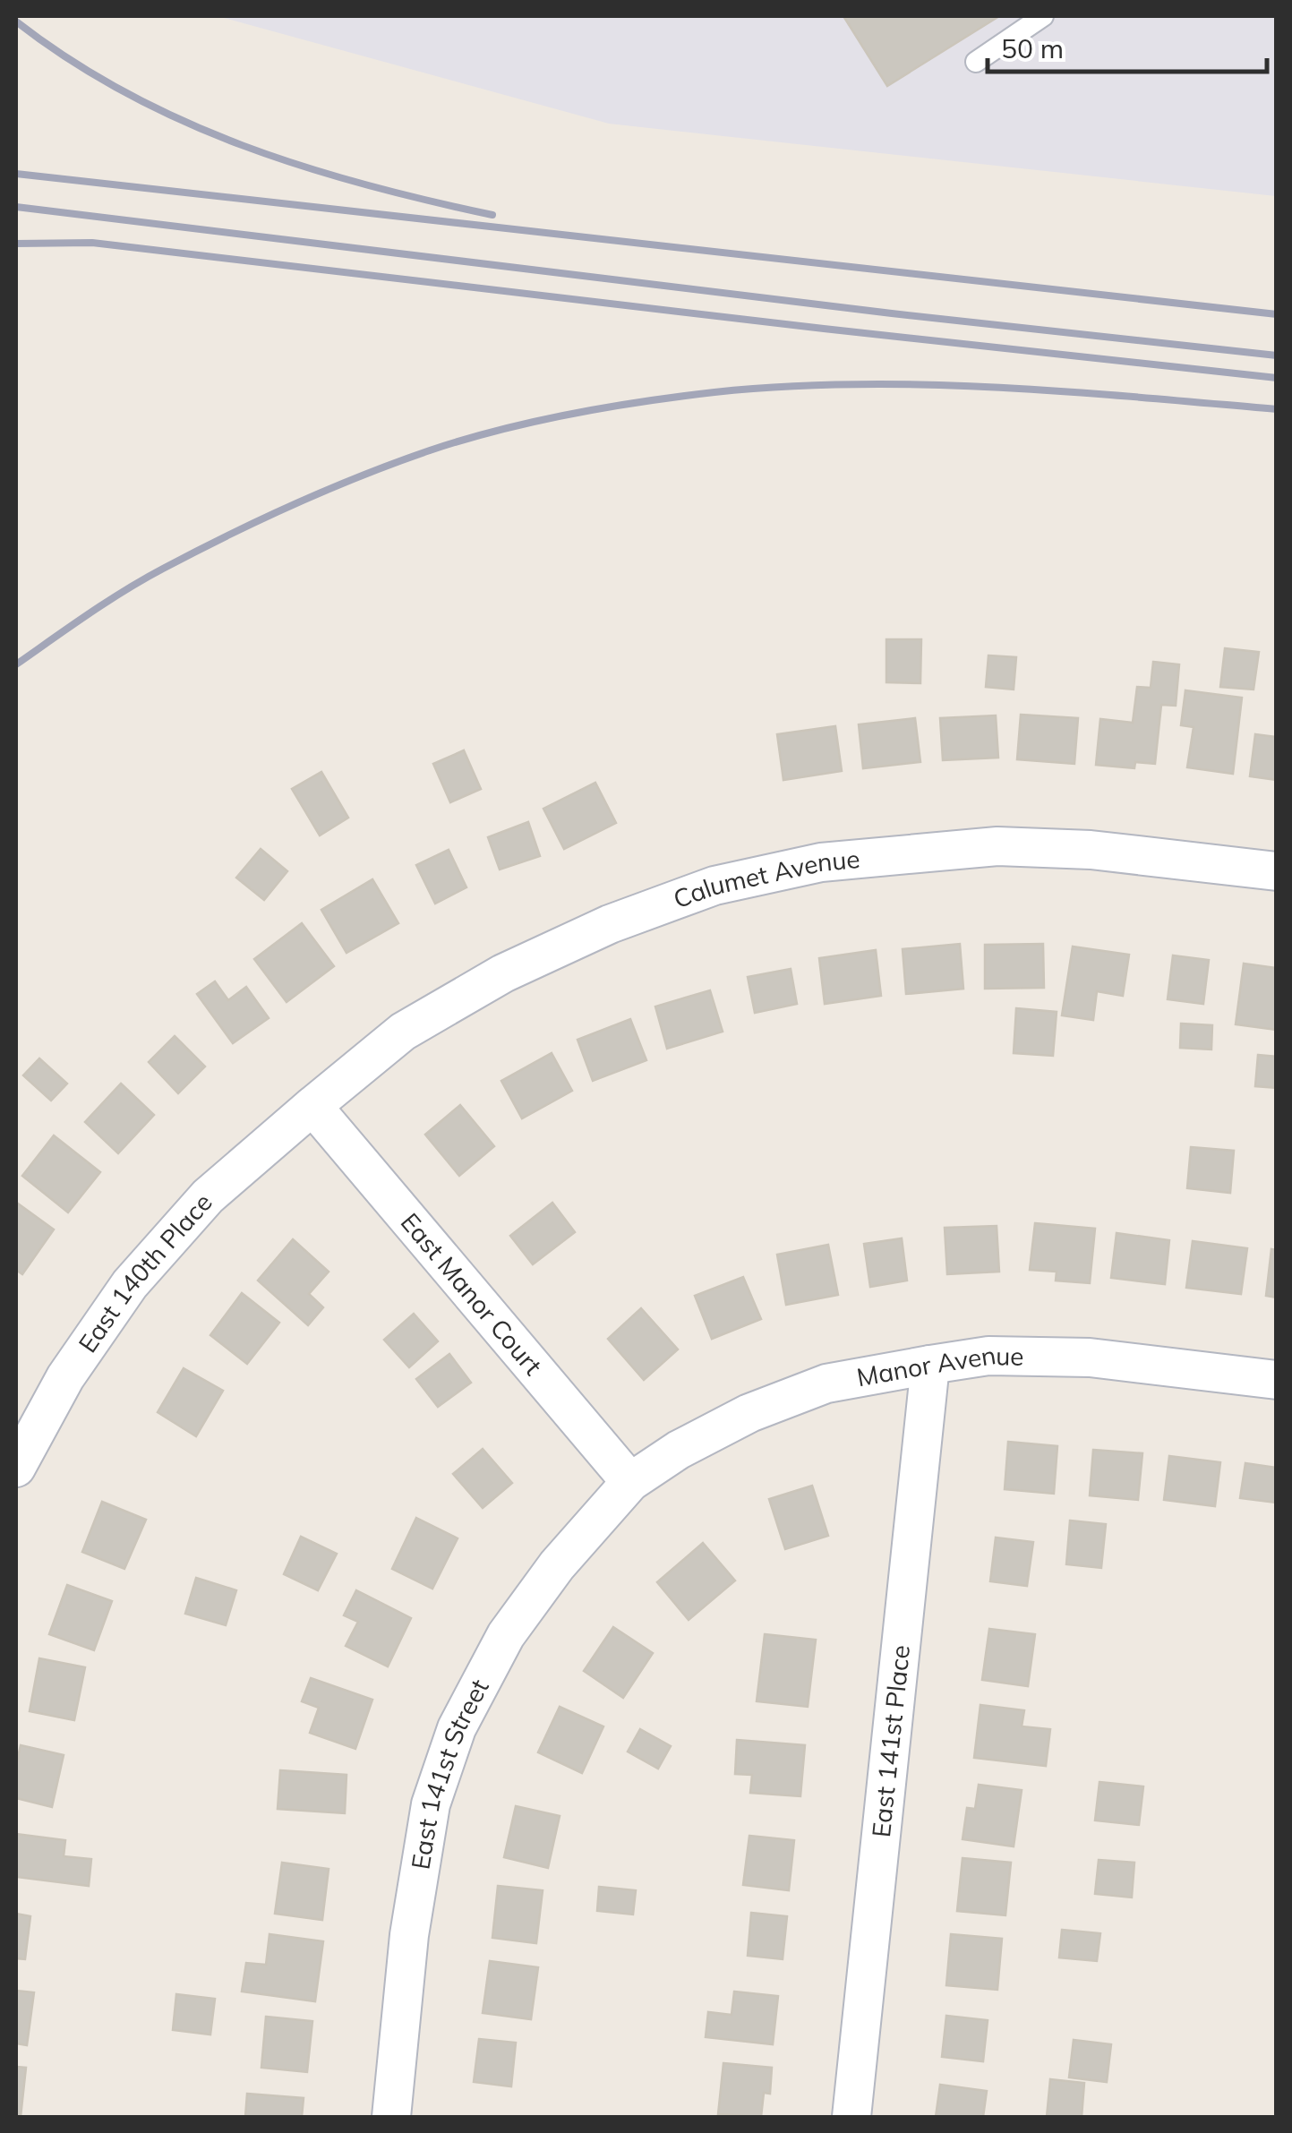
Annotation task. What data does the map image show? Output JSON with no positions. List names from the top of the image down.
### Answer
{
  "streets": {
    "street": [
      "Calumet Avenue",
      "East 140th Place",
      "East Manor Court",
      "Manor Avenue",
      "East 141st Place",
      "East 141st Street"
    ]
  },
  "crossings": [
    ["Calumet Avenue", "East 140th Place"],
    ["Calumet Avenue", "East Manor Court"],
    ["East 140th Place", "East Manor Court"],
    ["East Manor Court", "Manor Avenue"],
    ["East Manor Court", "East 141st Street"],
    ["Manor Avenue", "East 141st Place"],
    ["Manor Avenue", "East 141st Street"]
  ],
  "scale_bar": "50 m"
}
